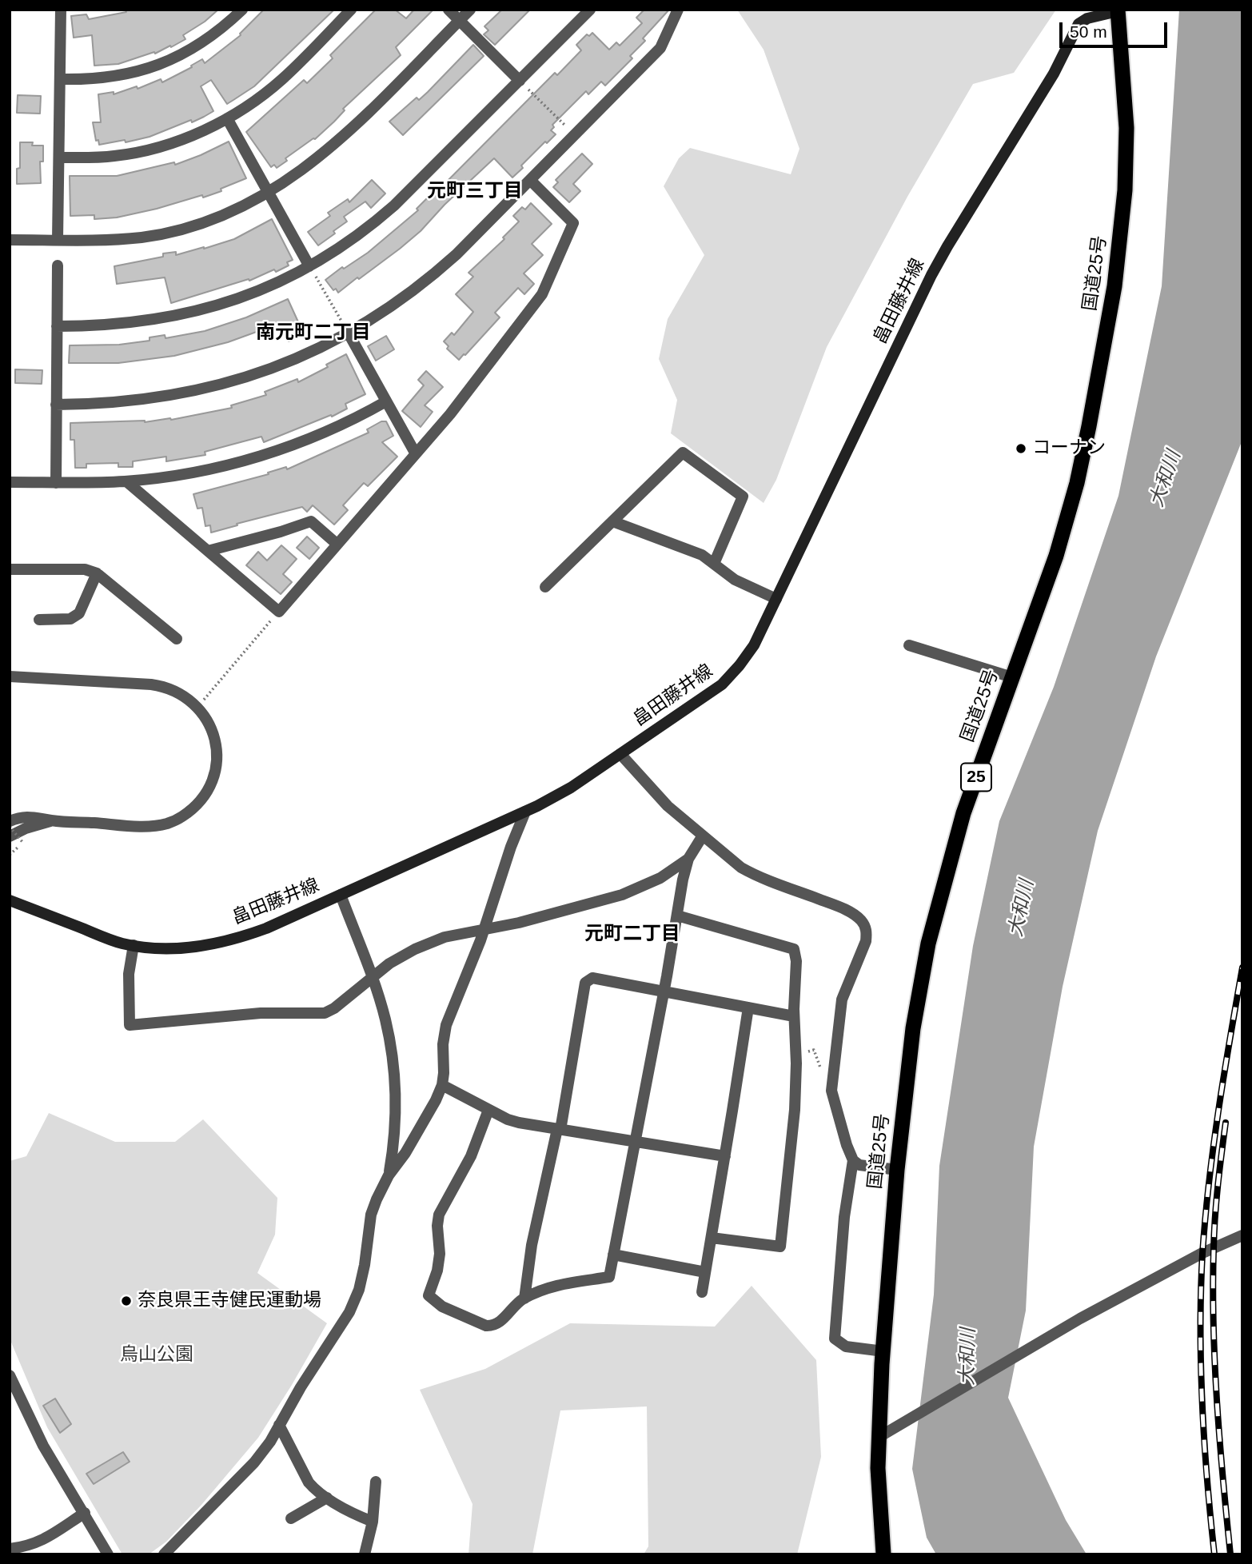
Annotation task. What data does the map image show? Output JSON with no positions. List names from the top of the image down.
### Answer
{
  "streets": {
    "highway": ["国道25号", "25"],
    "main road": ["畠田藤井線"]
  },
  "crossings": [
    ["国道25号", "畠田藤井線"]
  ],
  "districts": ["元町三丁目", "南元町二丁目", "元町二丁目"],
  "water": ["大和川"],
  "parks": ["烏山公園"],
  "places": ["コーナン", "奈良県王寺健民運動場"],
  "scale_bar": "50 m"
}
